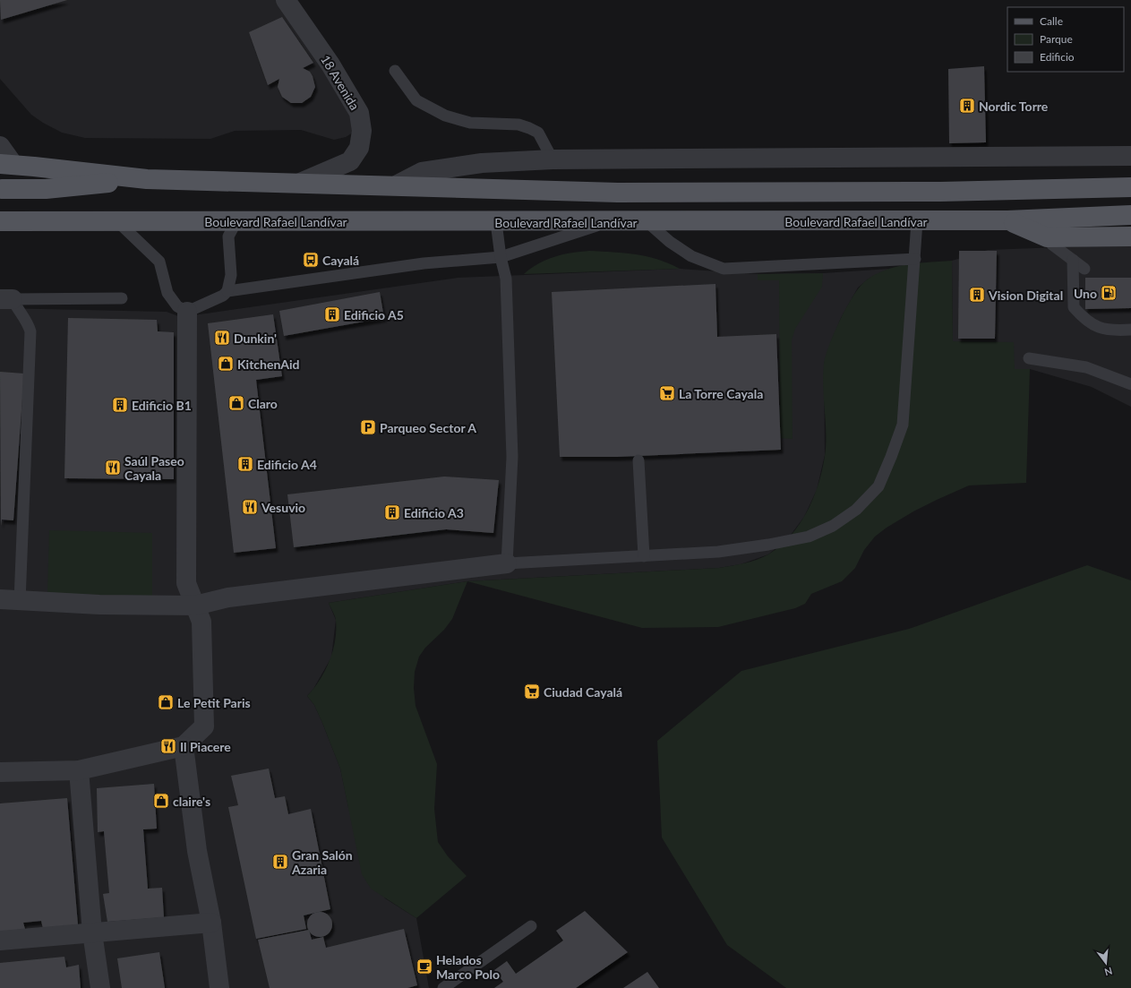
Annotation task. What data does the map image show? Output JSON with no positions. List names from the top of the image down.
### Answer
{
  "streets": {
    "main road": ["Boulevard Rafael Landívar"],
    "street": ["18 Avenida"]
  },
  "places": {
    "building": [
      "Nordic Torre",
      "Vision Digital",
      "Edificio A5",
      "Edificio B1",
      "Edificio A4",
      "Edificio A3",
      "Gran Salón Azaria"
    ],
    "bus stop": ["Cayalá"],
    "fuel station": ["Uno"],
    "restaurant": [
      "Dunkin'",
      "Saúl Paseo Cayala",
      "Vesuvio",
      "Il Piacere"
    ],
    "shop": [
      "KitchenAid",
      "Claro",
      "Le Petit Paris",
      "claire's"
    ],
    "supermarket": ["La Torre Cayala", "Ciudad Cayalá"],
    "parking": ["Parqueo Sector A"],
    "cafe": ["Helados Marco Polo"]
  },
  "legend": ["Calle", "Parque", "Edificio"],
  "north": "bottom"
}
